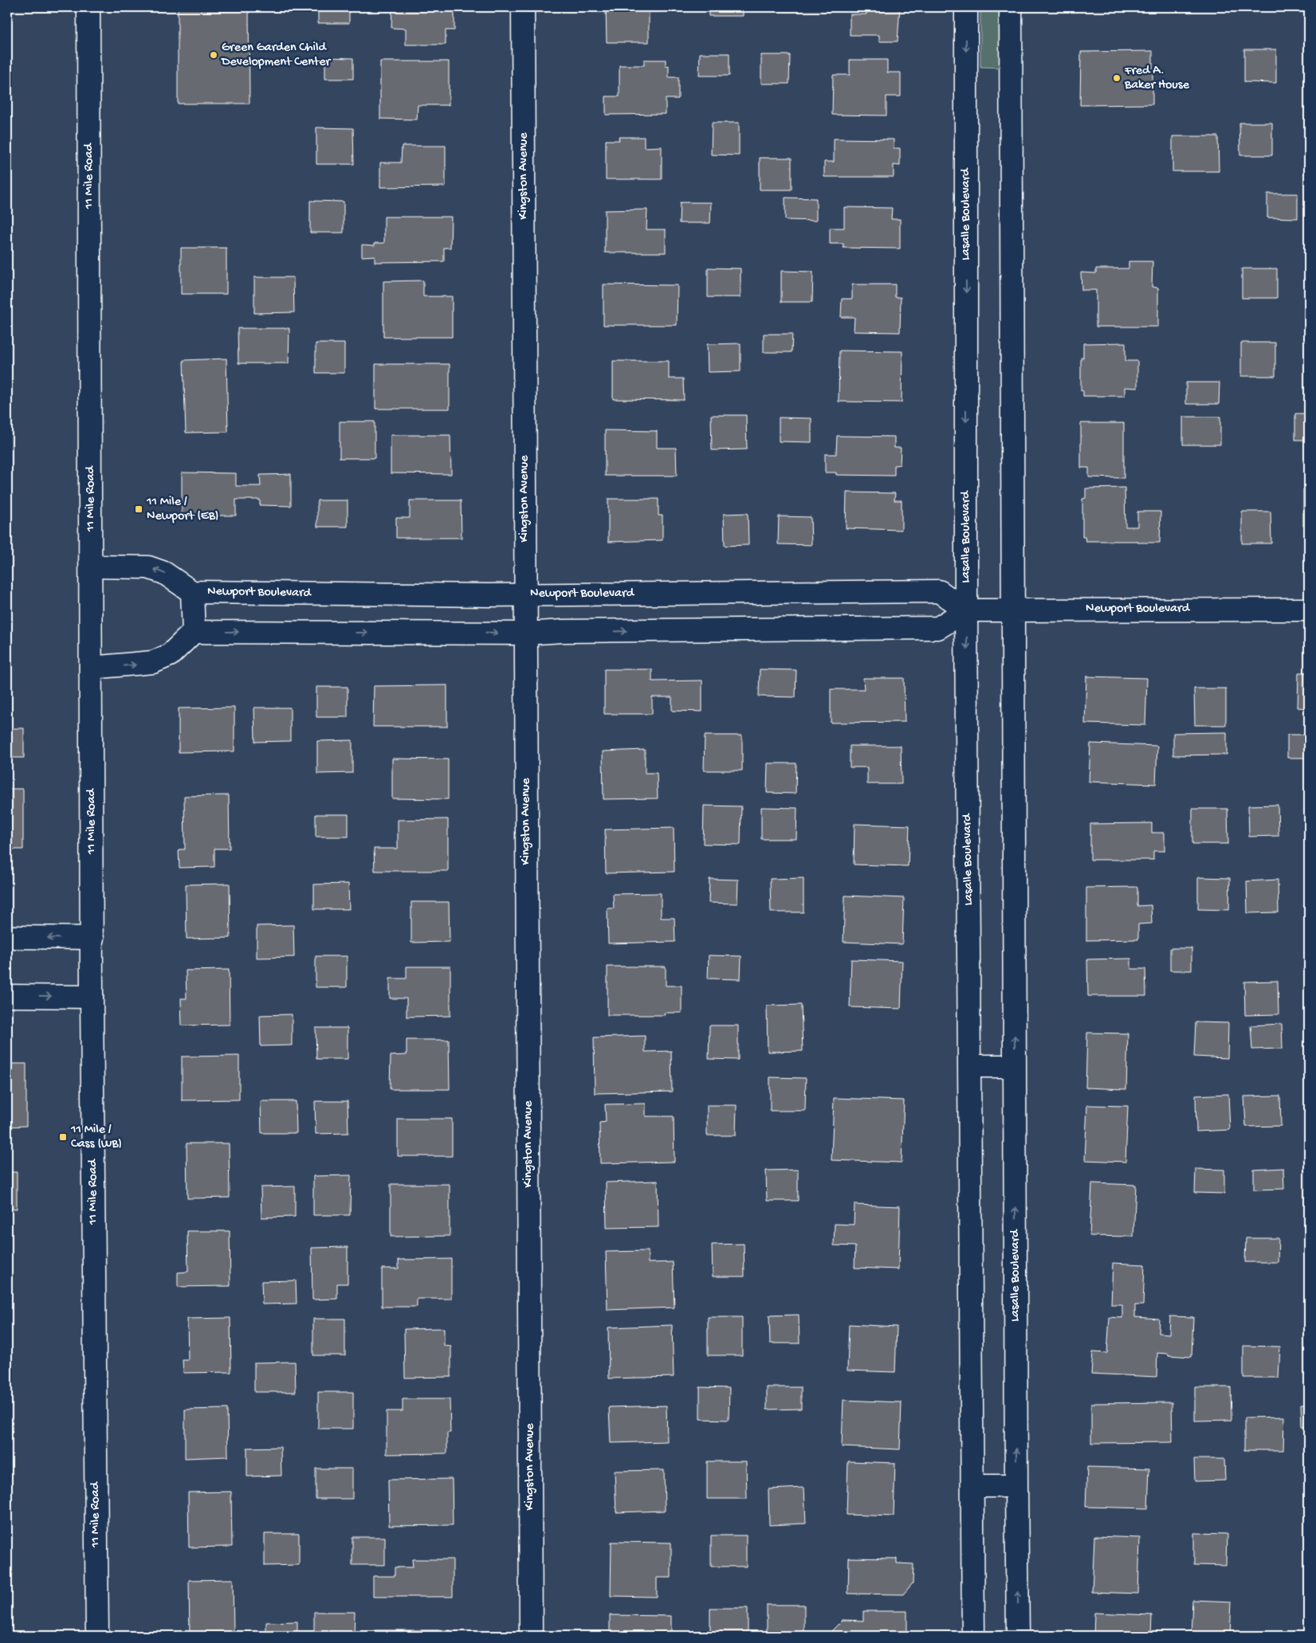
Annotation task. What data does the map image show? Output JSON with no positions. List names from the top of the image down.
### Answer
{
  "streets": {
    "street": [
      "11 Mile Road",
      "Kingston Avenue",
      "Lasalle Boulevard",
      "Newport Boulevard"
    ]
  },
  "crossings": [
    ["11 Mile Road", "Newport Boulevard"],
    ["Kingston Avenue", "Newport Boulevard"],
    ["Lasalle Boulevard", "Newport Boulevard"]
  ],
  "places": {
    "other": ["Green Garden Child Development Center", "Fred A. Baker House"],
    "transit": ["11 Mile / Newport (EB)", "11 Mile / Cass (WB)"]
  }
}
